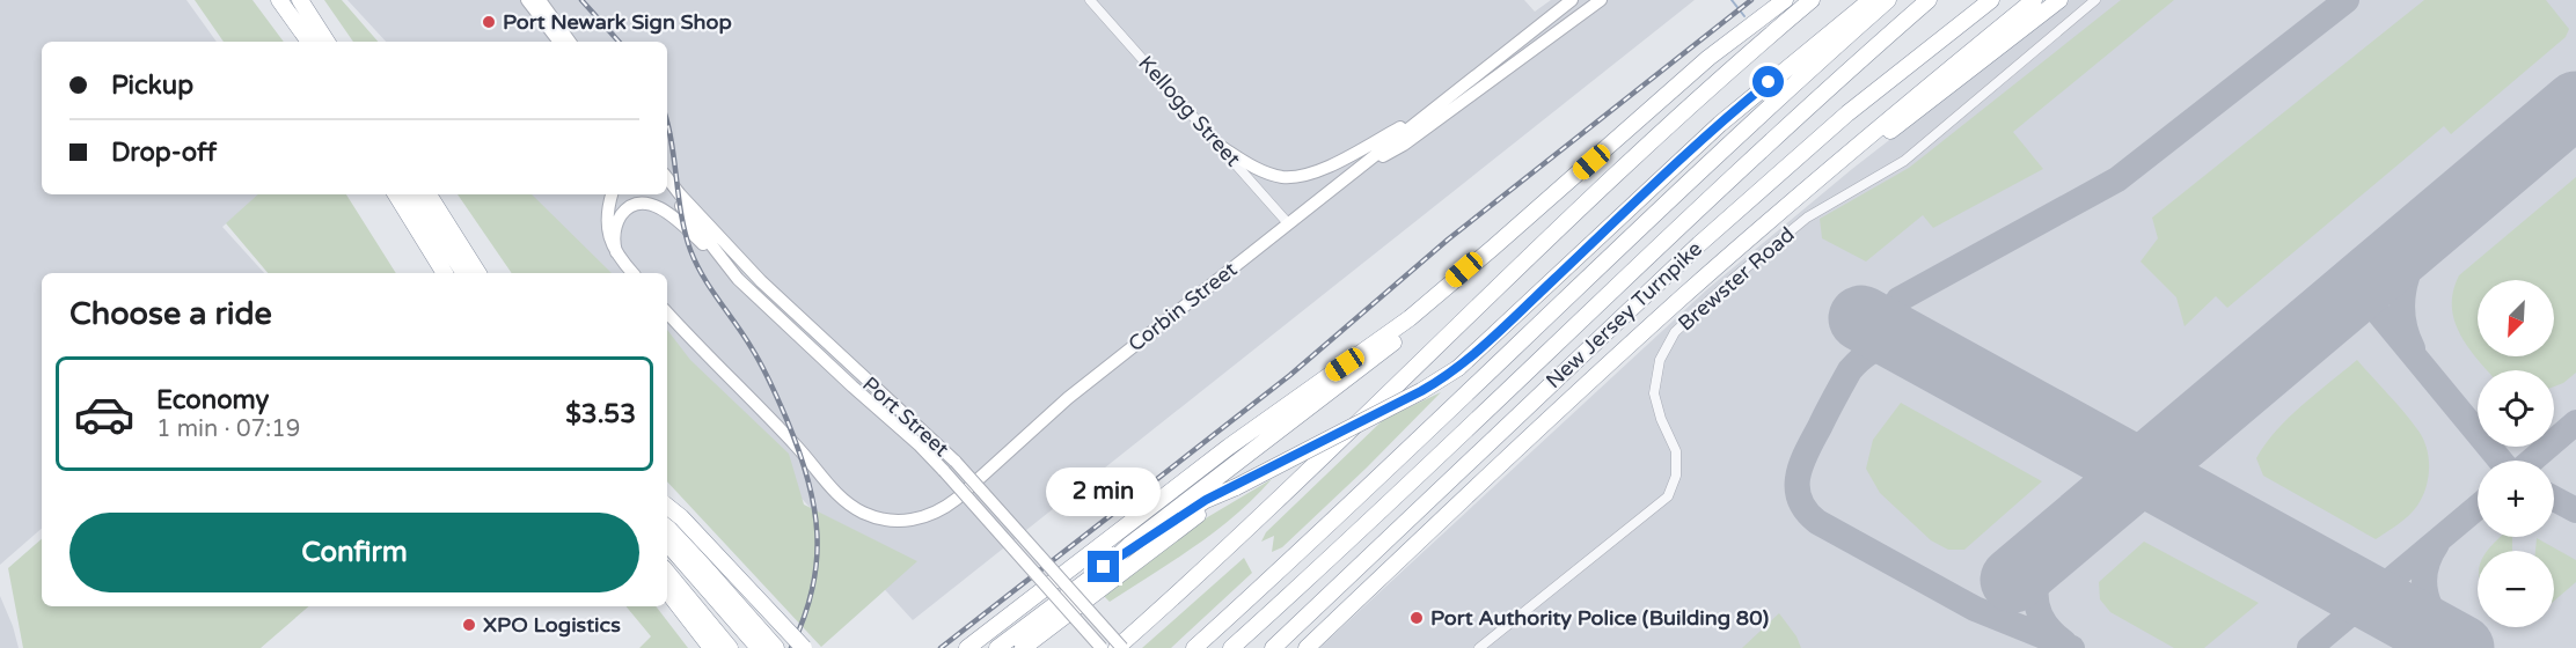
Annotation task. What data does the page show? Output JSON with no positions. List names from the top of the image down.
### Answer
{
  "streets": {
    "highway": ["New Jersey Turnpike"],
    "main road": ["Corbin Street", "Port Street"],
    "street": ["Kellogg Street", "Brewster Road"]
  },
  "crossings": [
    ["Kellogg Street", "Corbin Street"]
  ],
  "places": ["Port Newark Sign Shop", "Port Authority Police (Building 80)", "XPO Logistics"],
  "north": "bottom left",
  "page": {
    "banner": ["Pickup", "Drop-off"],
    "heading": "Choose a ride",
    "map_buttons": ["+", "−"],
    "list": [
      {
        "name": "Economy",
        "note": "1 min · 07:19",
        "value": "$3.53"
      }
    ],
    "bubble": "2 min",
    "buttons": "Confirm"
  }
}
